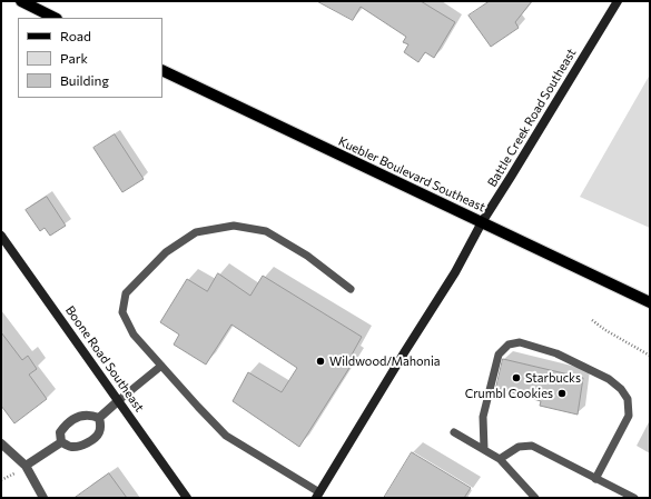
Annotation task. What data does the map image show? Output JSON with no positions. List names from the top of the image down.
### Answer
{
  "streets": {
    "main road": ["Battle Creek Road Southeast", "Kuebler Boulevard Southeast", "Boone Road Southeast"]
  },
  "crossings": [
    ["Battle Creek Road Southeast", "Kuebler Boulevard Southeast"]
  ],
  "places": ["Wildwood/Mahonia", "Starbucks", "Crumbl Cookies"],
  "legend": ["Road", "Park", "Building"]
}
